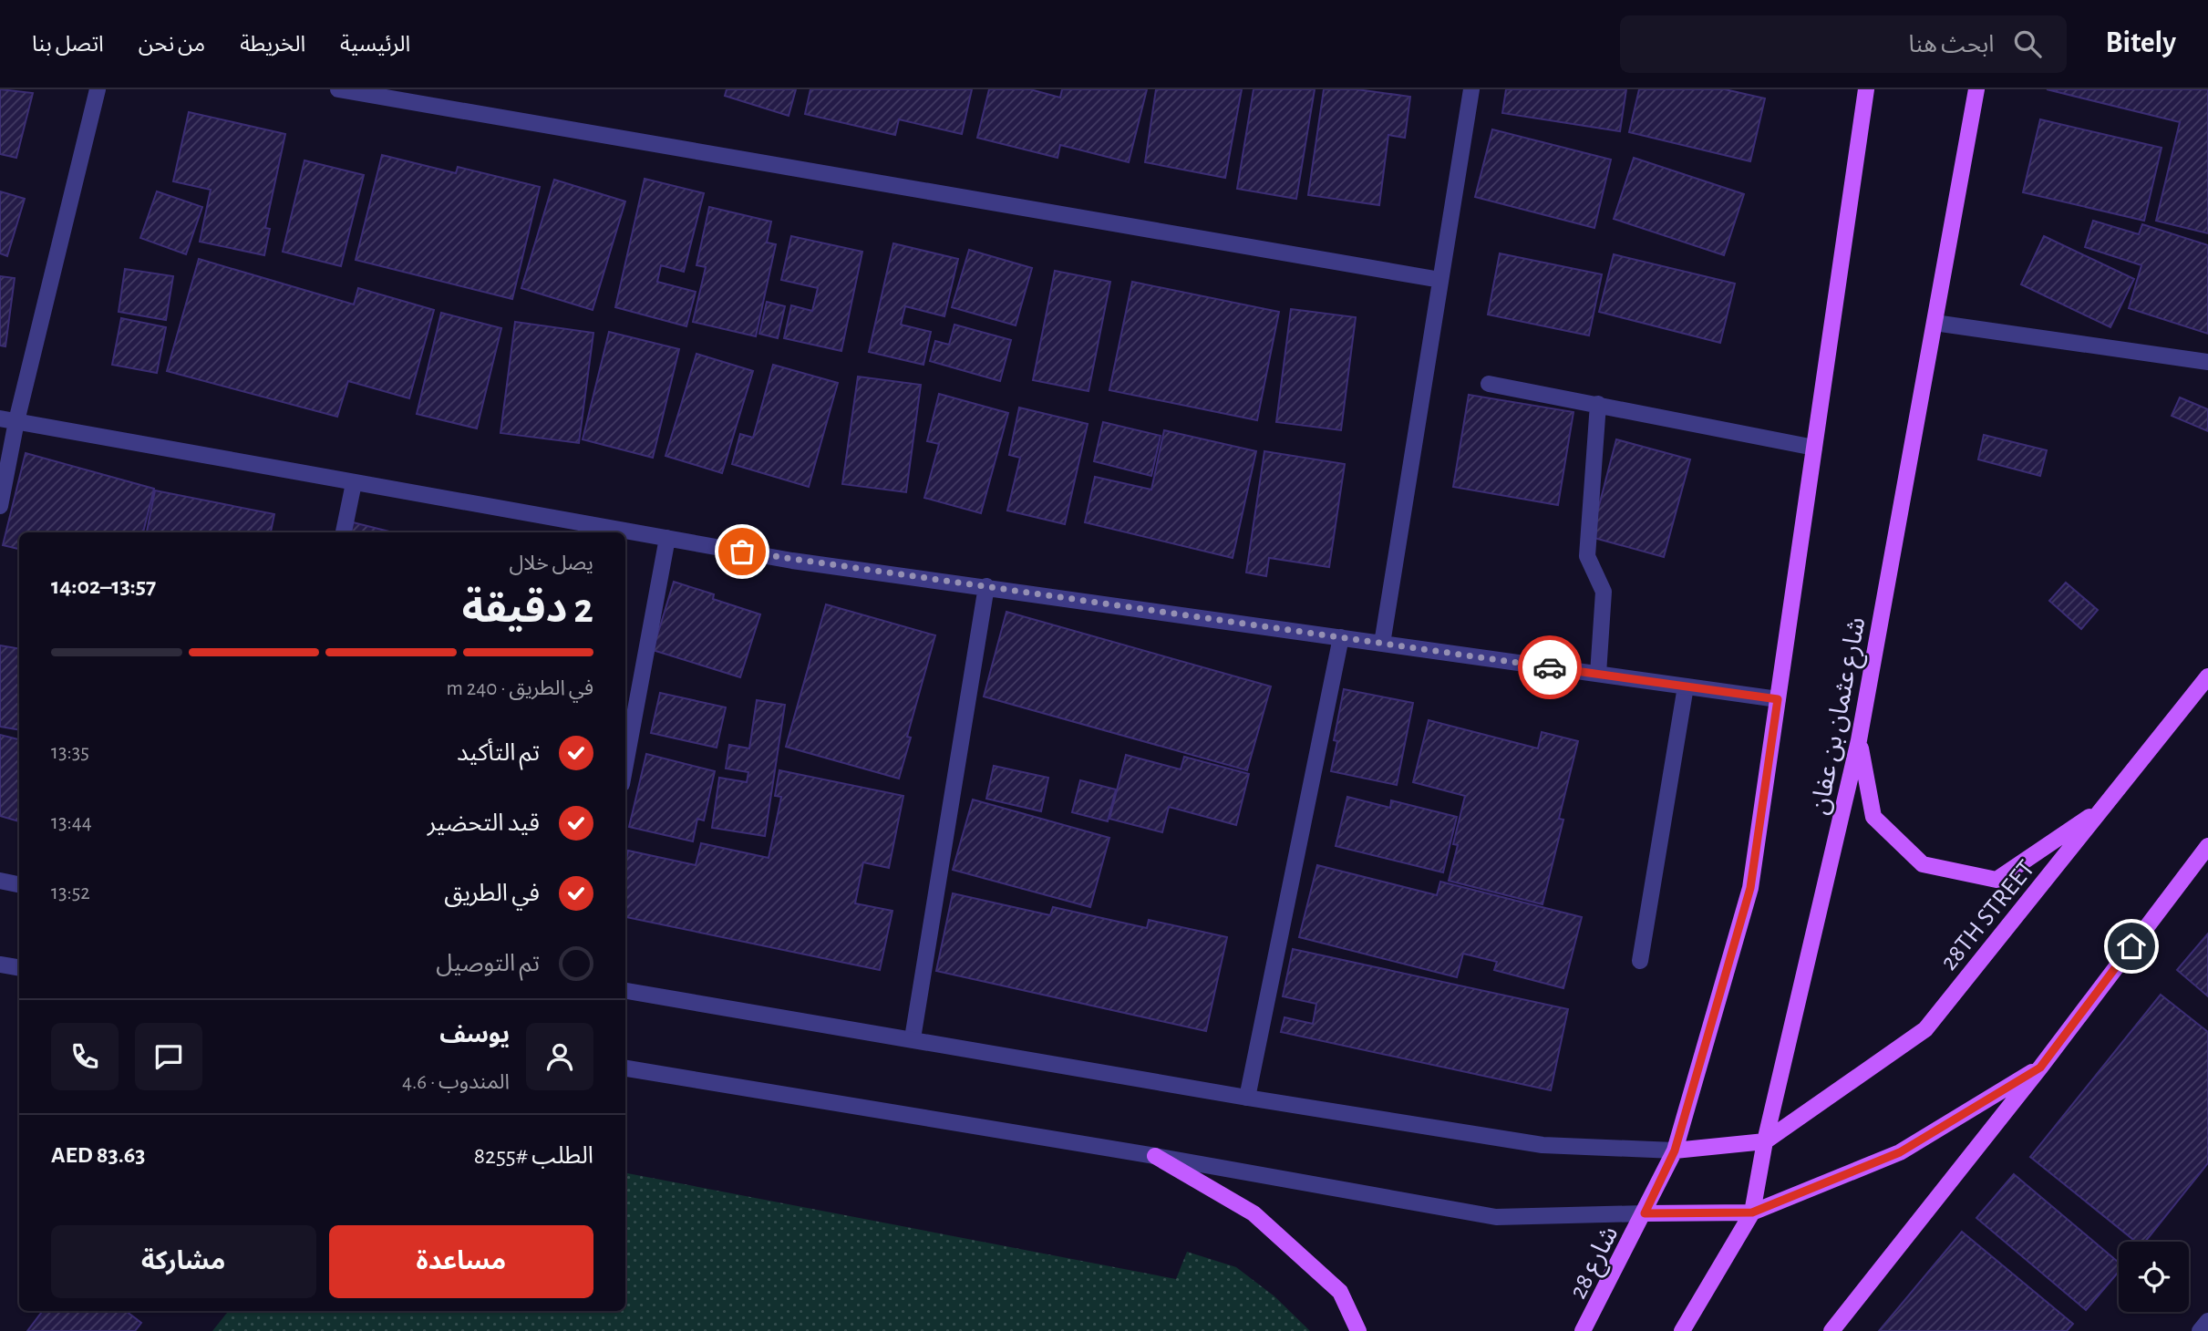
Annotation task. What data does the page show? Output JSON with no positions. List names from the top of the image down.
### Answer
{
  "streets": {
    "main road": ["شارع عثمان بن عفان", "28TH STREET", "شارع 28"]
  },
  "crossings": [
    ["شارع عثمان بن عفان", "28TH STREET"]
  ],
  "page": {
    "header": "Bitely",
    "search": "ابحث هنا",
    "nav": [
      "الرئيسية",
      "الخريطة",
      "من نحن",
      "اتصل بنا"
    ],
    "heading": ["2 دقيقة", "يصل خلال", "13:57–14:02"],
    "panel": [
      "يوسف",
      "المندوب · 4.6",
      "الطلب #8255",
      "AED 83.63"
    ],
    "bar": "في الطريق · 240 m",
    "list": [
      ["تم التأكيد", "13:35"],
      ["قيد التحضير", "13:44"],
      ["في الطريق", "13:52"],
      "تم التوصيل"
    ],
    "buttons": ["مساعدة", "مشاركة"]
  }
}
